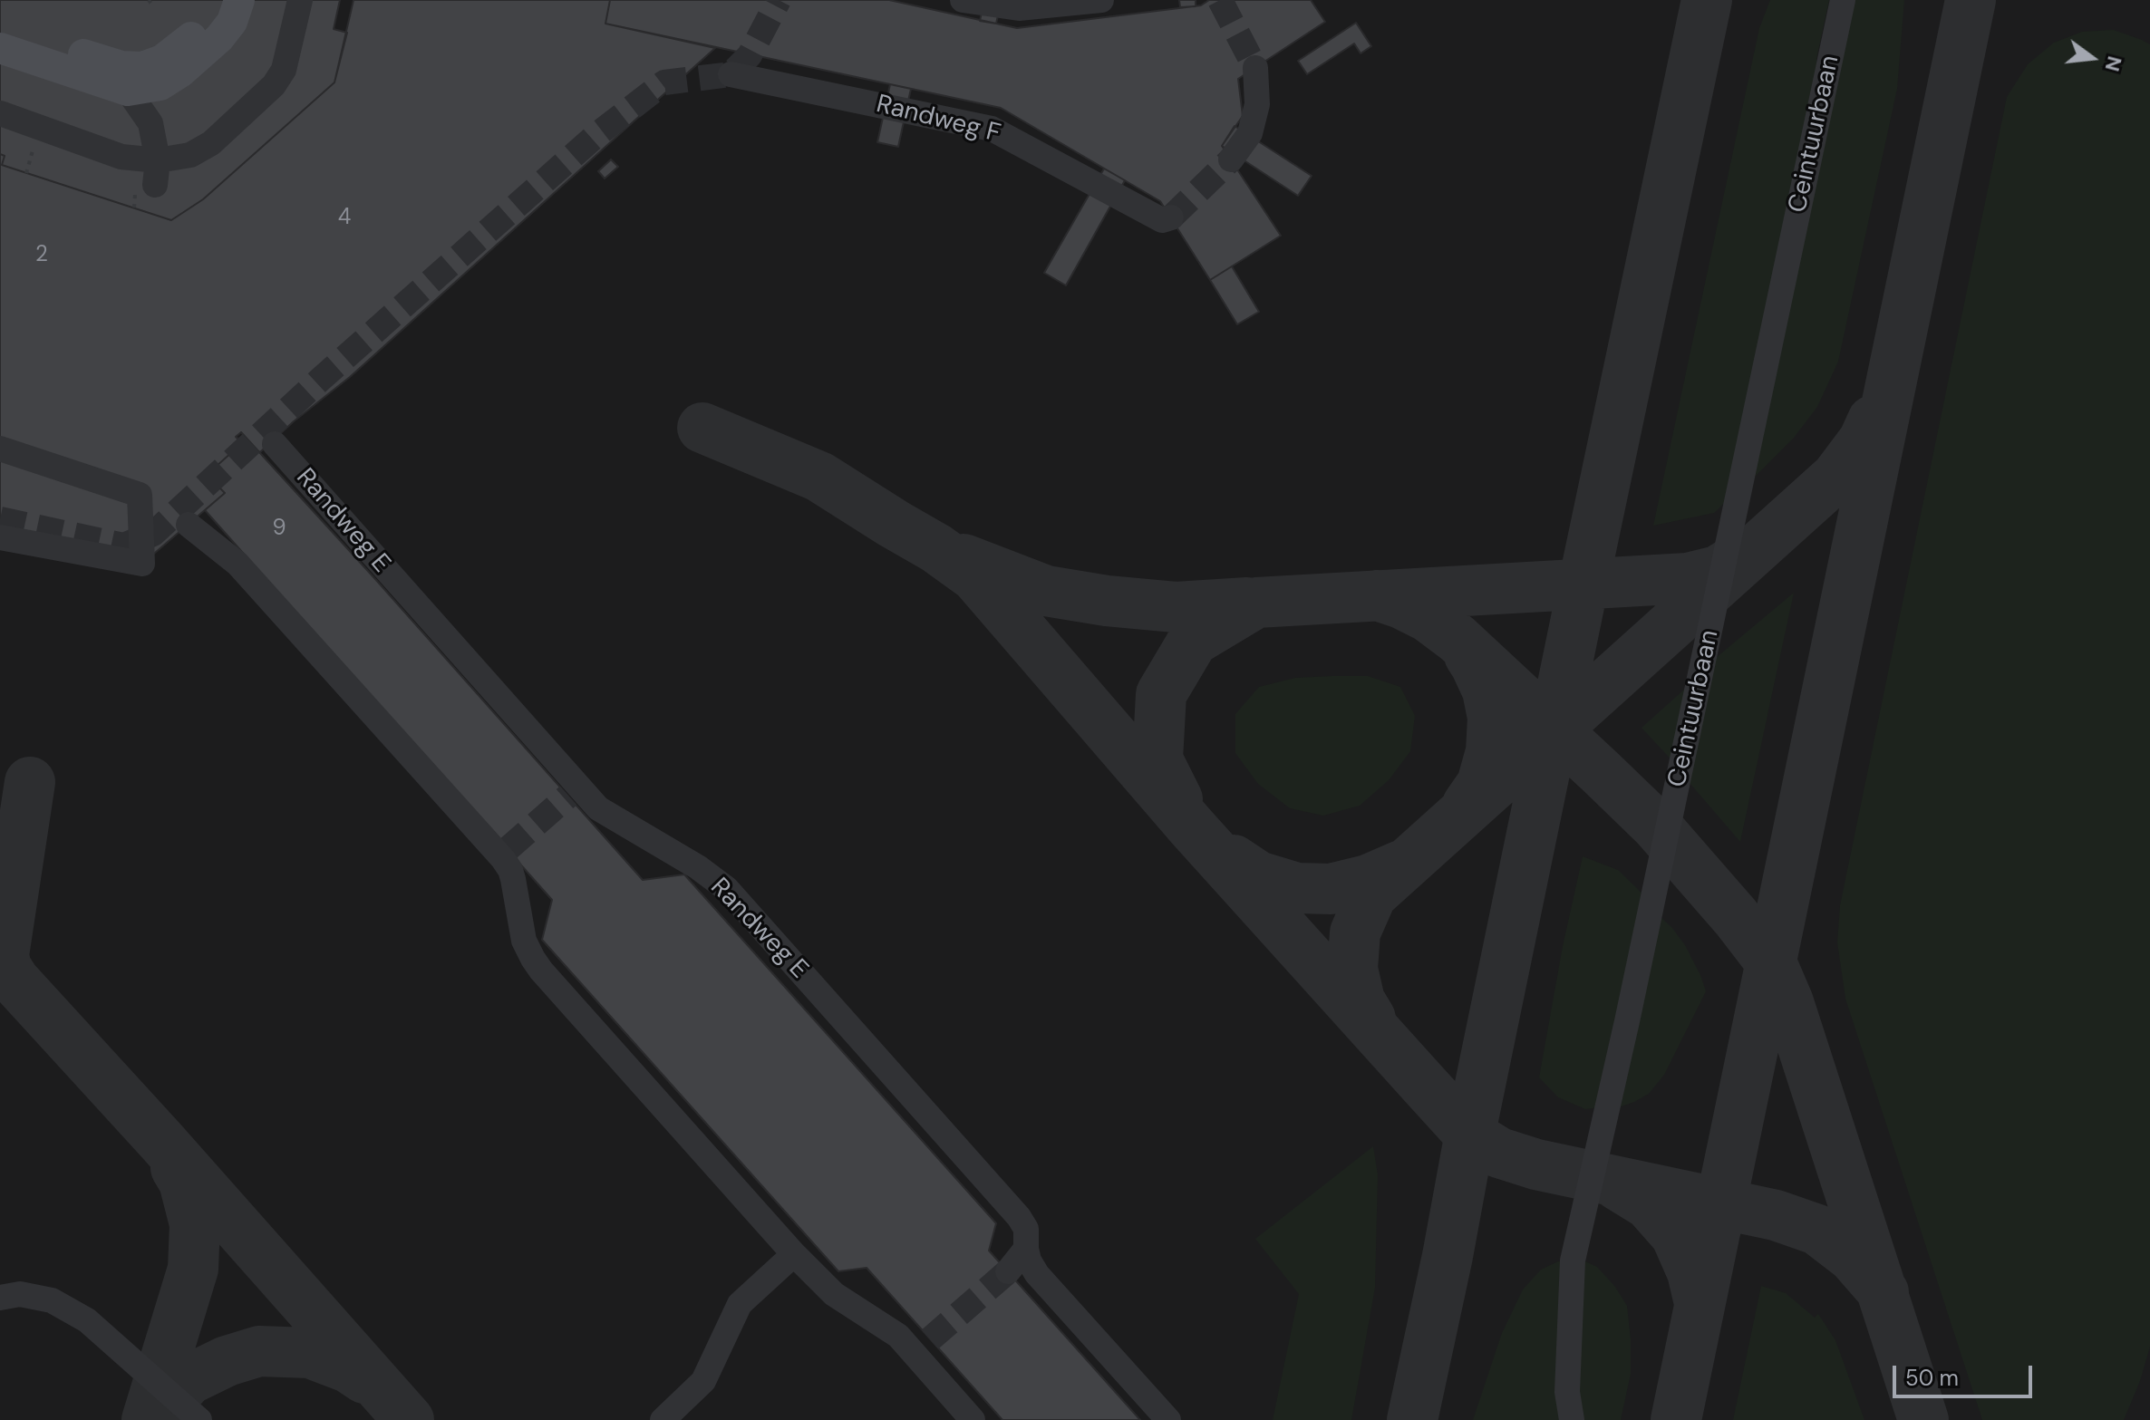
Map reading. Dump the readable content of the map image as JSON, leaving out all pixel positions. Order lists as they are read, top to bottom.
{
  "streets": {
    "street": ["Randweg F", "Ceintuurbaan", "Randweg E"]
  },
  "house_numbers": ["4", "2", "9"],
  "scale_bar": "50 m",
  "north": "right"
}
